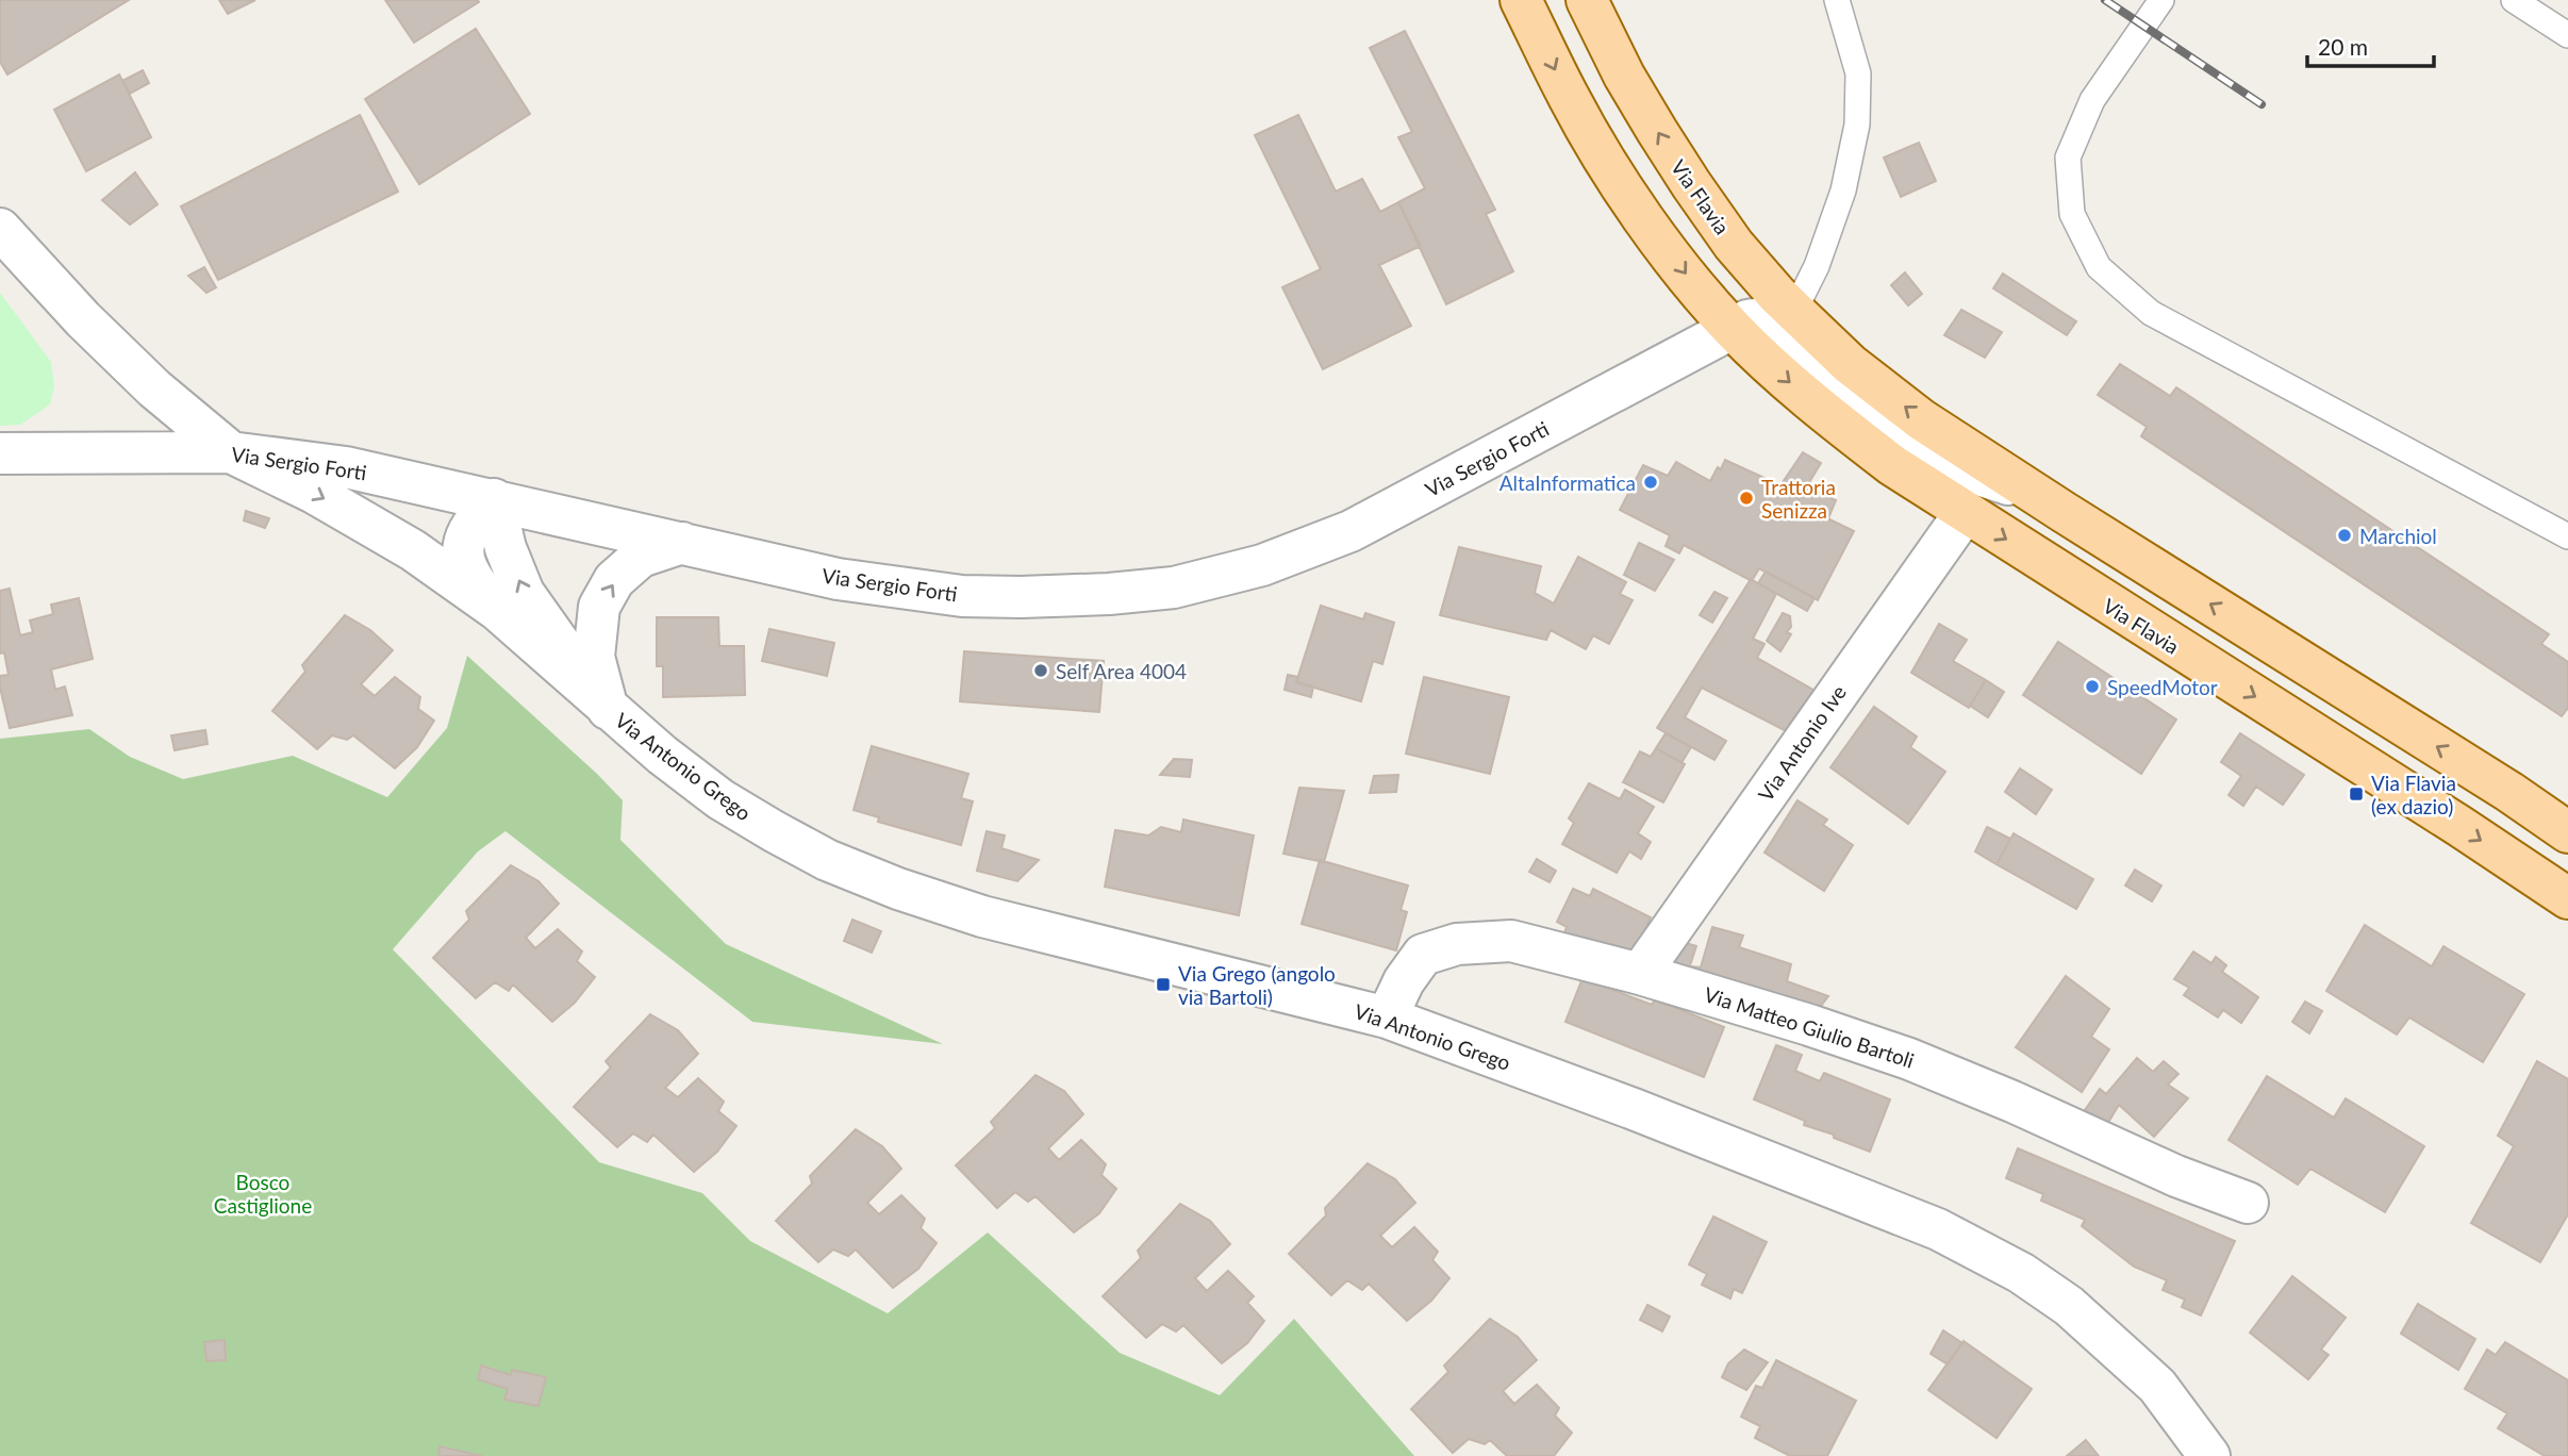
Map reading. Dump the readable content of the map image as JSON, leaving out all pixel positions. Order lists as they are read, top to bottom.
{
  "streets": {
    "main road": ["Via Flavia"],
    "street": [
      "Via Sergio Forti",
      "Via Antonio Ive",
      "Via Antonio Grego",
      "Via Matteo Giulio Bartoli"
    ]
  },
  "crossings": [
    ["Via Flavia", "Via Sergio Forti"],
    ["Via Flavia", "Via Antonio Ive"],
    ["Via Sergio Forti", "Via Antonio Grego"],
    ["Via Antonio Ive", "Via Matteo Giulio Bartoli"],
    ["Via Antonio Grego", "Via Matteo Giulio Bartoli"]
  ],
  "parks": ["Bosco Castiglione"],
  "places": {
    "other": [
      "AltaInformatica",
      "Trattoria Senizza",
      "Marchiol",
      "Self Area 4004",
      "SpeedMotor"
    ],
    "transit": ["Via Flavia (ex dazio)", "Via Grego (angolo via Bartoli)"]
  },
  "scale_bar": "20 m"
}
